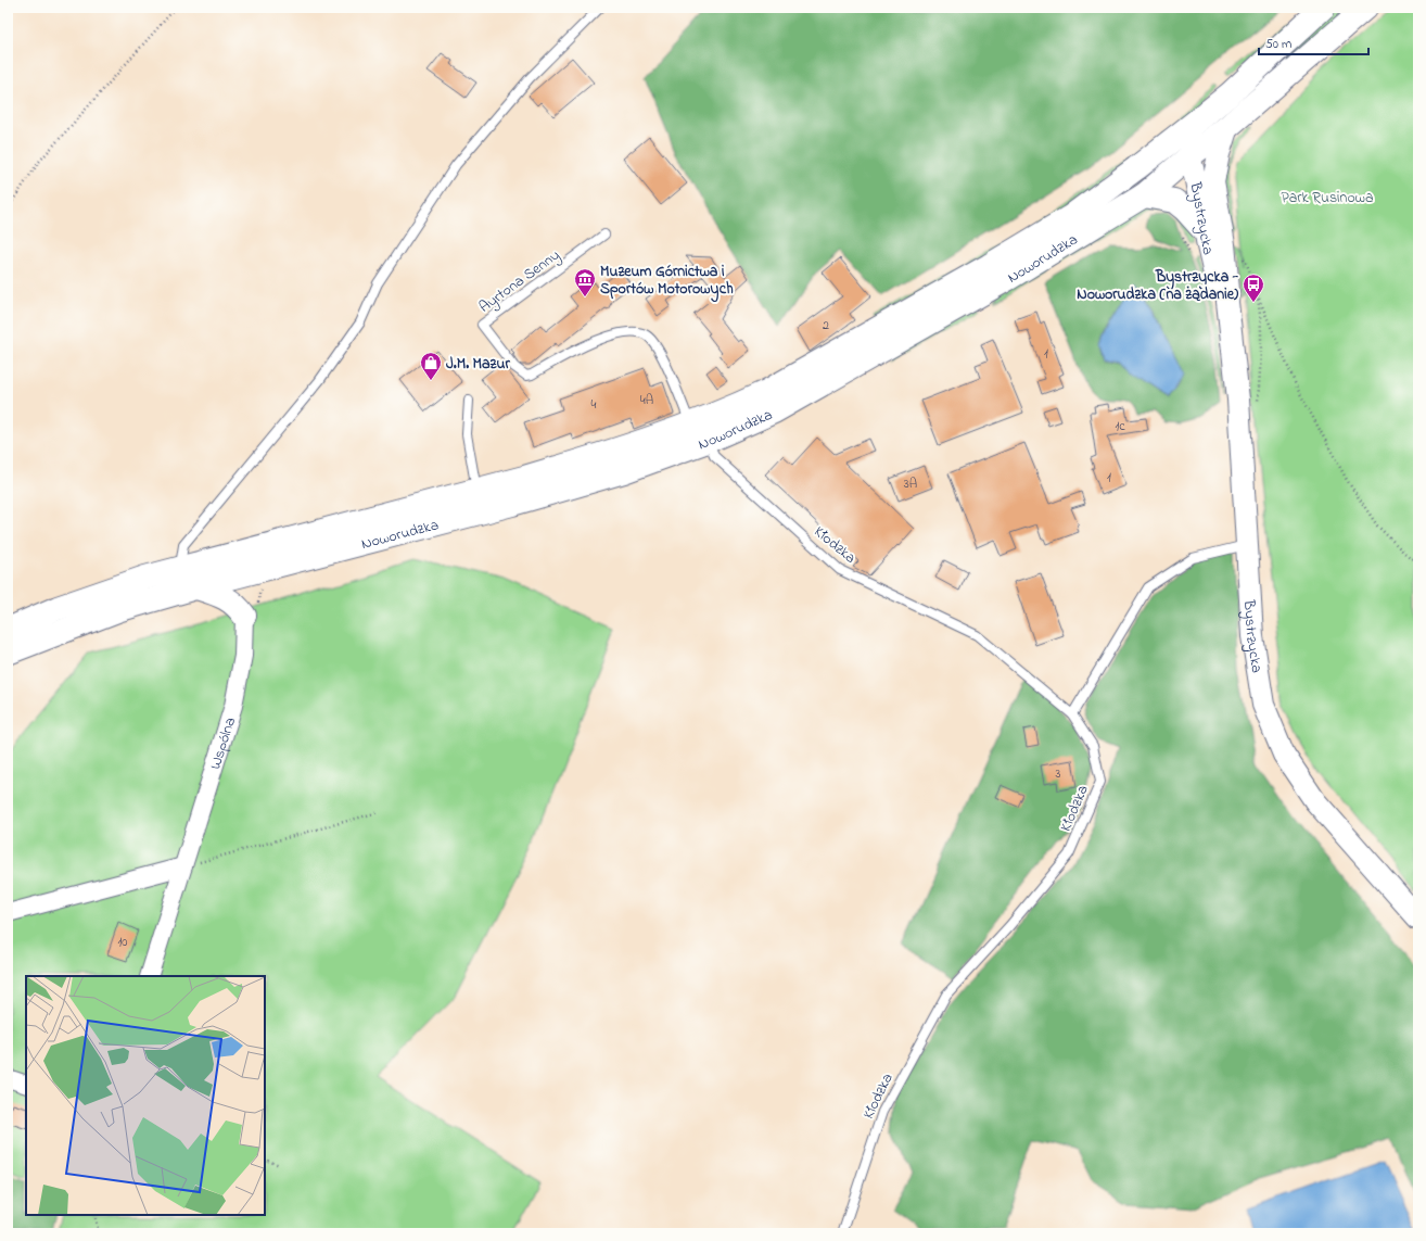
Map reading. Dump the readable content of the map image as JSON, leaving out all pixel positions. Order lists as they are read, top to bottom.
{
  "streets": {
    "main road": ["Noworudzka"],
    "street": ["Bystrzycka", "Wspólna"],
    "lane": ["Ayrtona Senny", "Kłodzka"]
  },
  "crossings": [
    ["Bystrzycka", "Noworudzka"],
    ["Noworudzka", "Ayrtona Senny"],
    ["Noworudzka", "Kłodzka"]
  ],
  "parks": ["Park Rusinowa"],
  "places": {
    "museum": ["Muzeum Górnictwa i Sportów Motorowych"],
    "bus stop": ["Bystrzycka - Noworudzka (na żądanie)"],
    "shop": ["J.M. Mazur"]
  },
  "house_numbers": [
    "2",
    "1",
    "4A",
    "4",
    "1c",
    "1",
    "3A",
    "3",
    "10"
  ],
  "scale_bar": "50 m"
}
